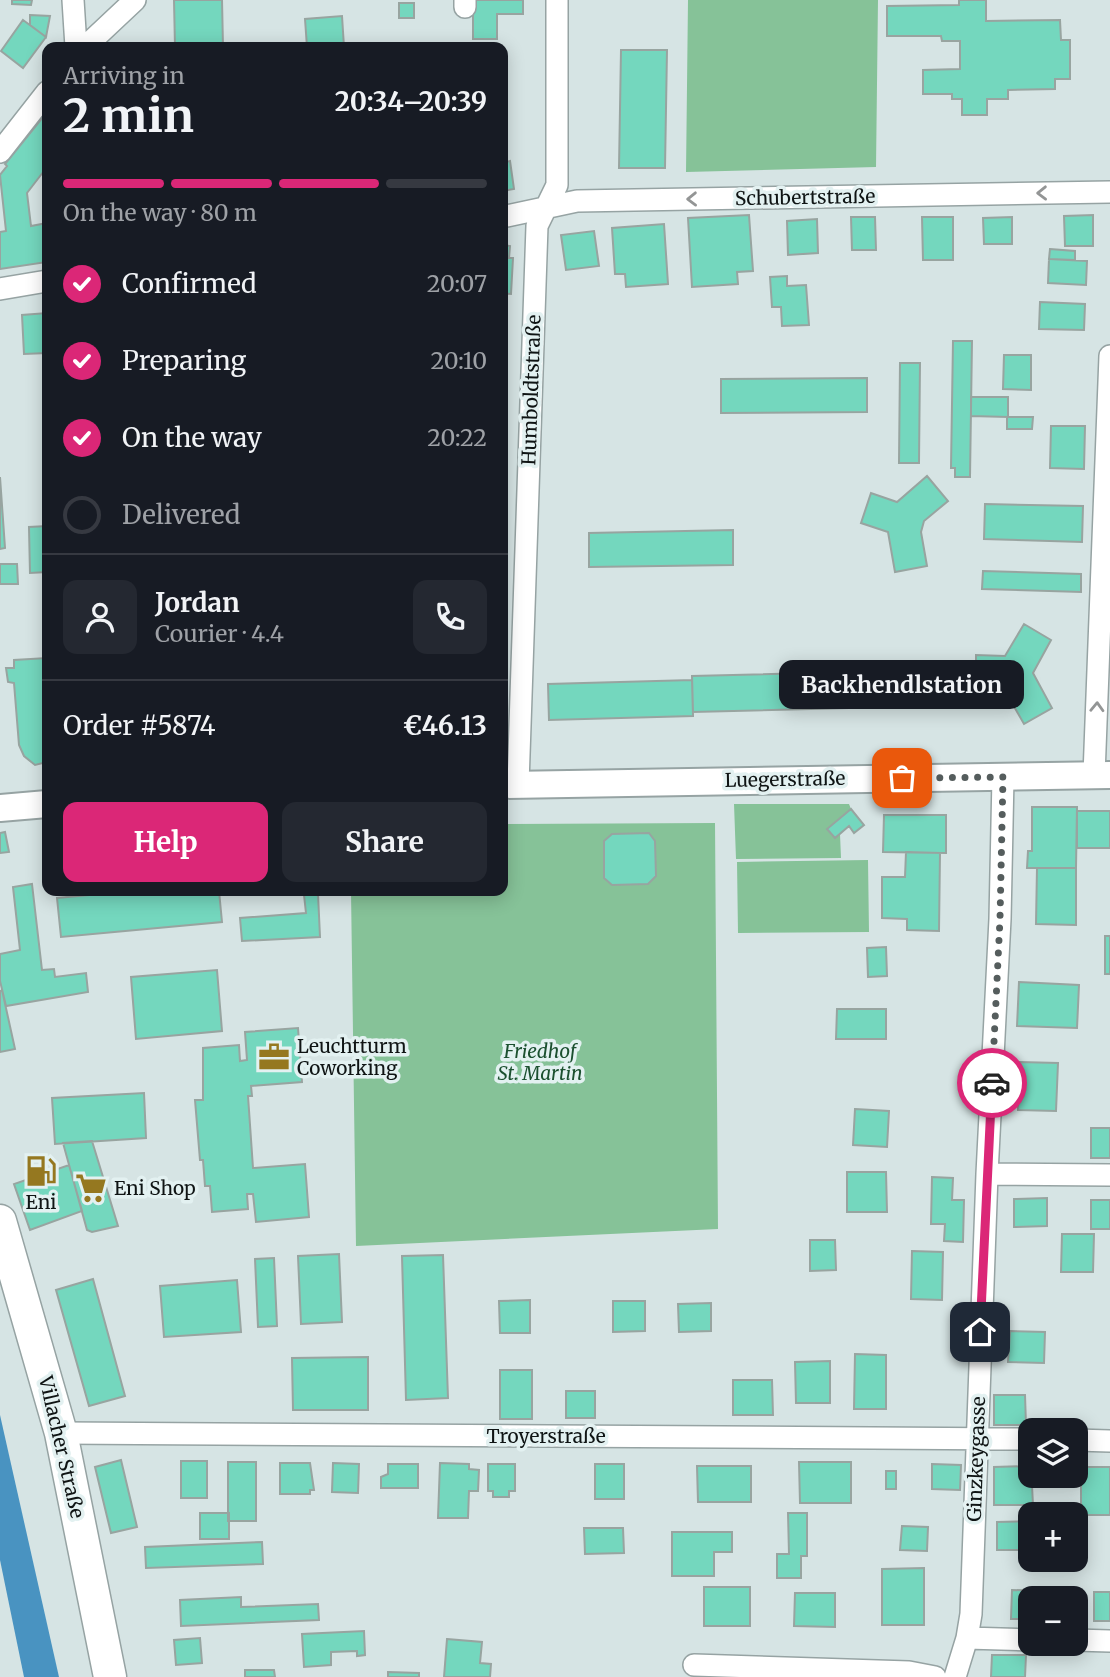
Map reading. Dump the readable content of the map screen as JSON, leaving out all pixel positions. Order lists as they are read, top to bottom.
{
  "streets": {
    "main road": ["Villacher Straße"],
    "street": [
      "Schubertstraße",
      "Humboldtstraße",
      "Luegerstraße",
      "Troyerstraße",
      "Ginzkeygasse"
    ]
  },
  "crossings": [
    ["Schubertstraße", "Humboldtstraße"],
    ["Humboldtstraße", "Luegerstraße"],
    ["Luegerstraße", "Ginzkeygasse"],
    ["Troyerstraße", "Villacher Straße"],
    ["Troyerstraße", "Ginzkeygasse"]
  ],
  "one_way": ["Schubertstraße"],
  "parks": ["Friedhof St. Martin"],
  "places": {
    "other": ["Backhendlstation"],
    "office": ["Leuchtturm Coworking"],
    "fuel station": ["Eni"],
    "supermarket": ["Eni Shop"]
  },
  "page": {
    "heading": ["2 min", "Arriving in", "20:34–20:39"],
    "panel": [
      "Jordan",
      "Courier · 4.4",
      "Order #5874",
      "€46.13"
    ],
    "bar": "On the way · 80 m",
    "list": [
      ["Confirmed", "20:07"],
      ["Preparing", "20:10"],
      ["On the way", "20:22"],
      "Delivered"
    ],
    "bubble": "Backhendlstation",
    "buttons": ["Help", "Share"],
    "map_buttons": ["+", "−"]
  }
}
